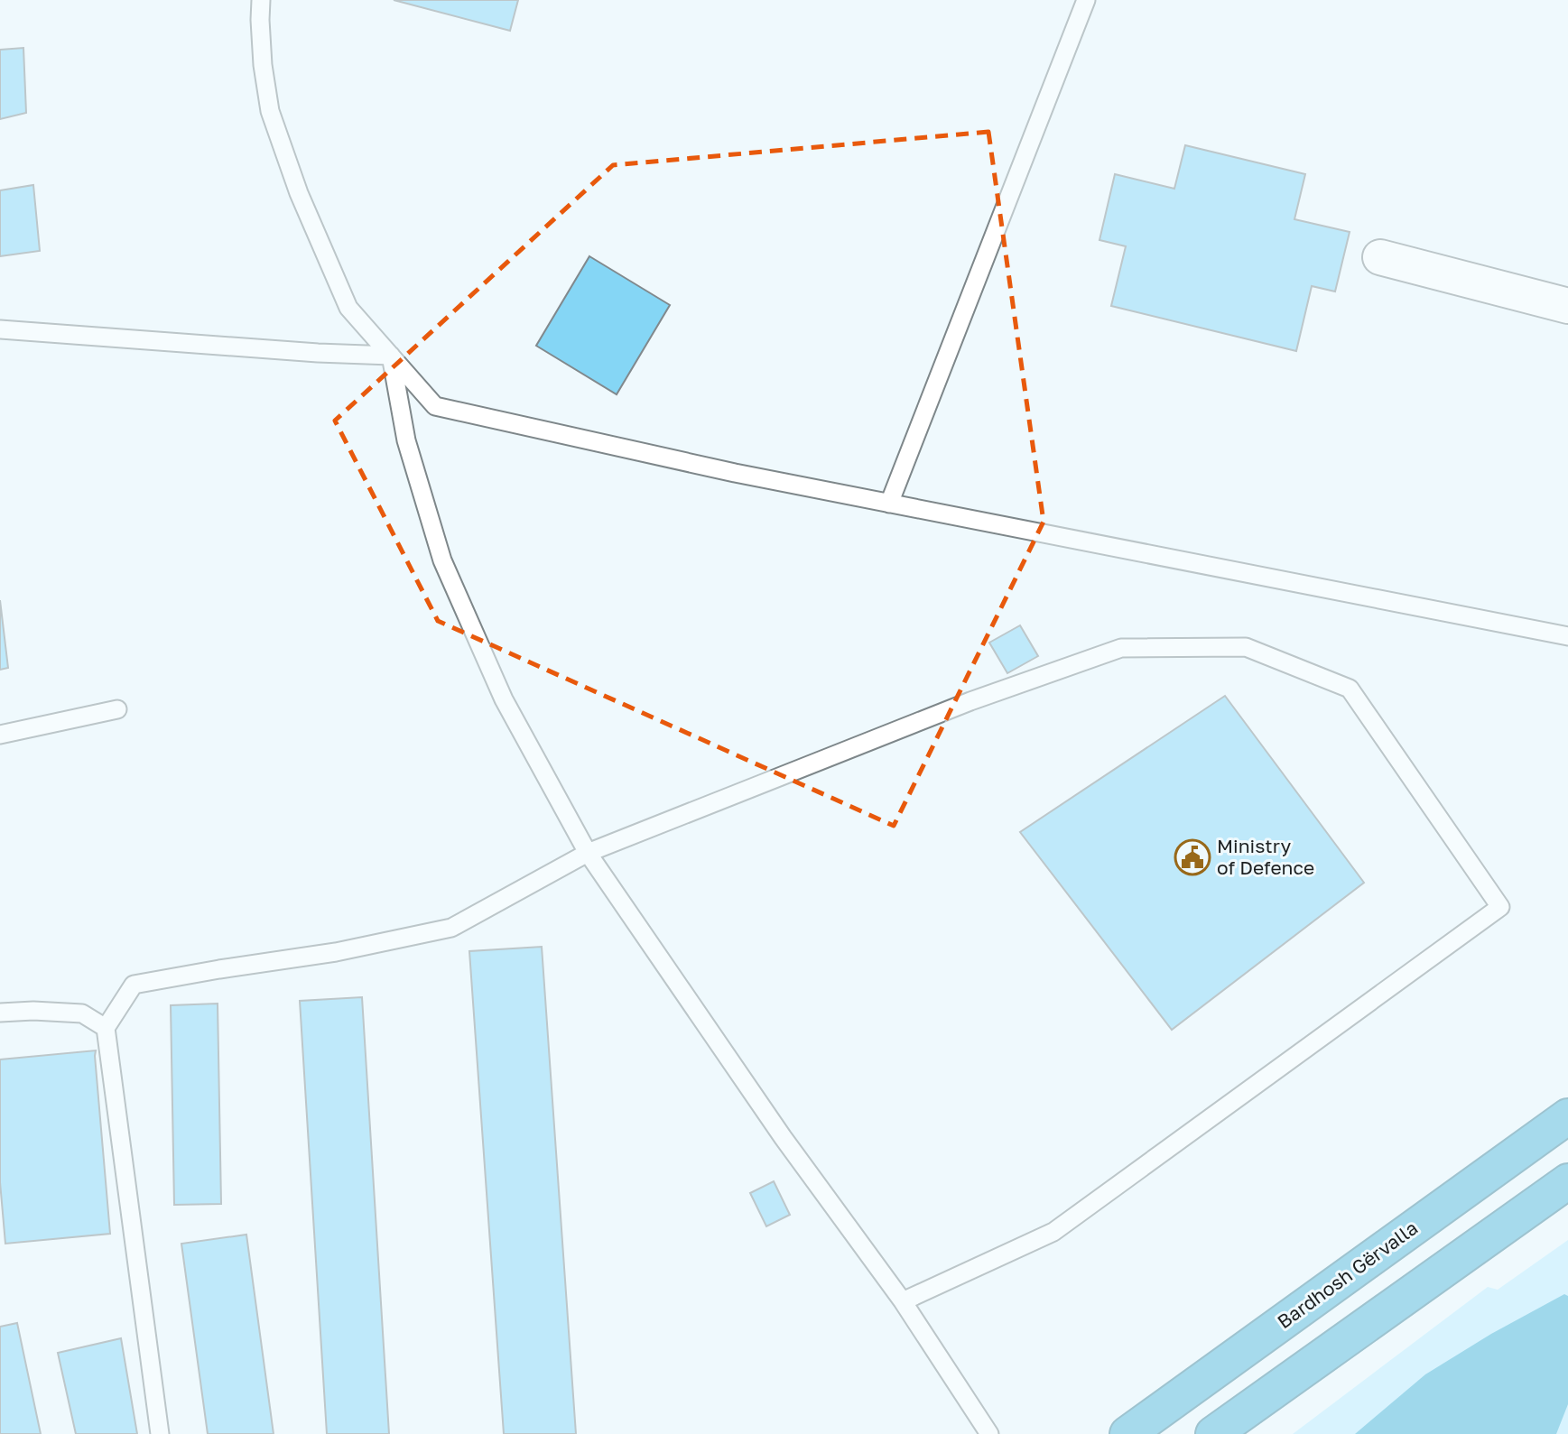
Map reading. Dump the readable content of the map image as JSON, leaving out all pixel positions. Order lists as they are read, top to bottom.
{
  "streets": {
    "highway": ["Bardhosh Gërvalla"]
  },
  "places": {
    "public building": ["Ministry of Defence"]
  }
}
